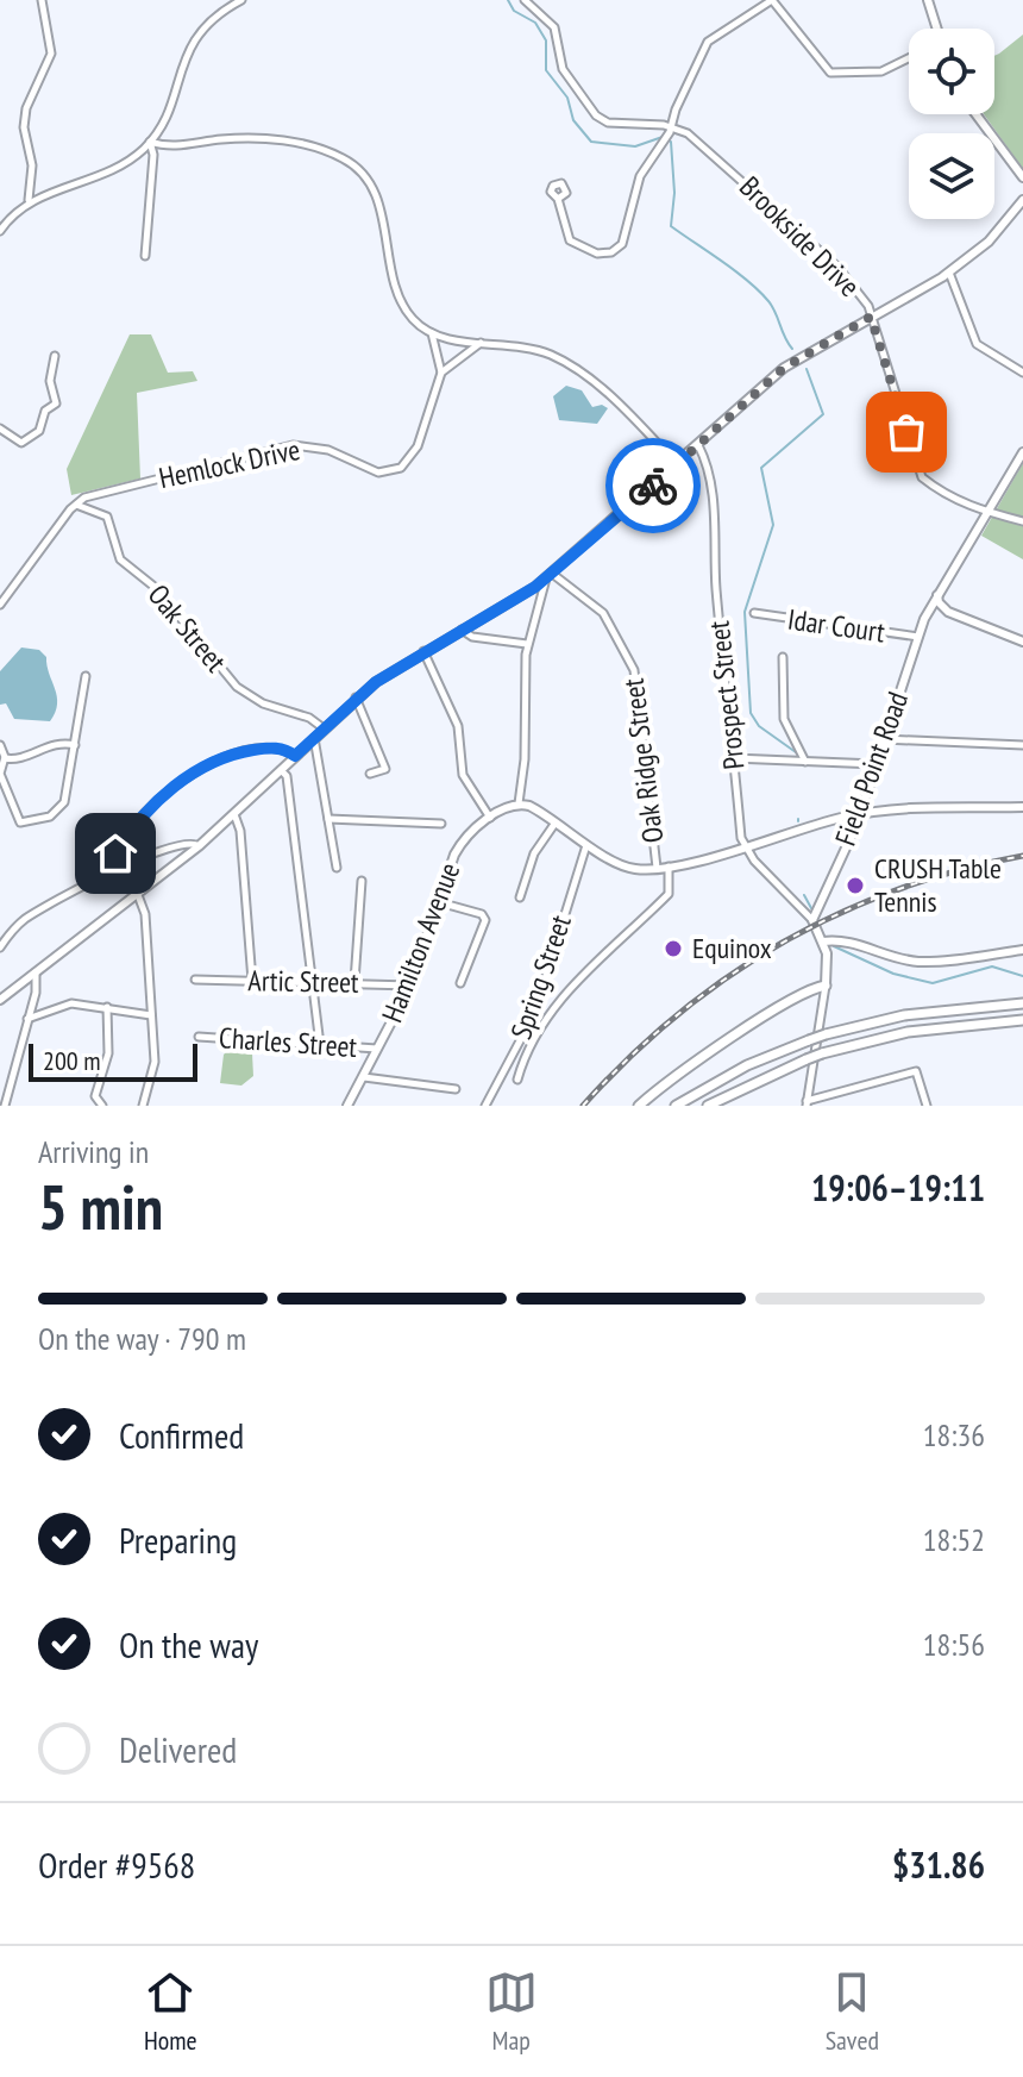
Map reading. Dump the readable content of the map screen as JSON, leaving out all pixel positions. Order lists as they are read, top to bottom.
{
  "streets": {
    "main road": ["Field Point Road", "Hamilton Avenue"],
    "street": [
      "Brookside Drive",
      "Hemlock Drive",
      "Idar Court",
      "Oak Street",
      "Prospect Street",
      "Oak Ridge Street",
      "Spring Street",
      "Artic Street",
      "Charles Street"
    ]
  },
  "crossings": [
    ["Brookside Drive", "Field Point Road"],
    ["Hemlock Drive", "Oak Street"],
    ["Idar Court", "Field Point Road"],
    ["Prospect Street", "Field Point Road"],
    ["Hamilton Avenue", "Artic Street"],
    ["Hamilton Avenue", "Charles Street"]
  ],
  "places": ["CRUSH Table Tennis", "Equinox"],
  "scale_bar": "200 m",
  "page": {
    "scale": "200 m",
    "heading": ["5 min", "Arriving in", "19:06–19:11"],
    "panel": ["Order #9568", "$31.86"],
    "bar": "On the way · 790 m",
    "list": [
      ["Confirmed", "18:36"],
      ["Preparing", "18:52"],
      ["On the way", "18:56"],
      "Delivered"
    ],
    "tabs": ["Home", "Map", "Saved"]
  }
}
